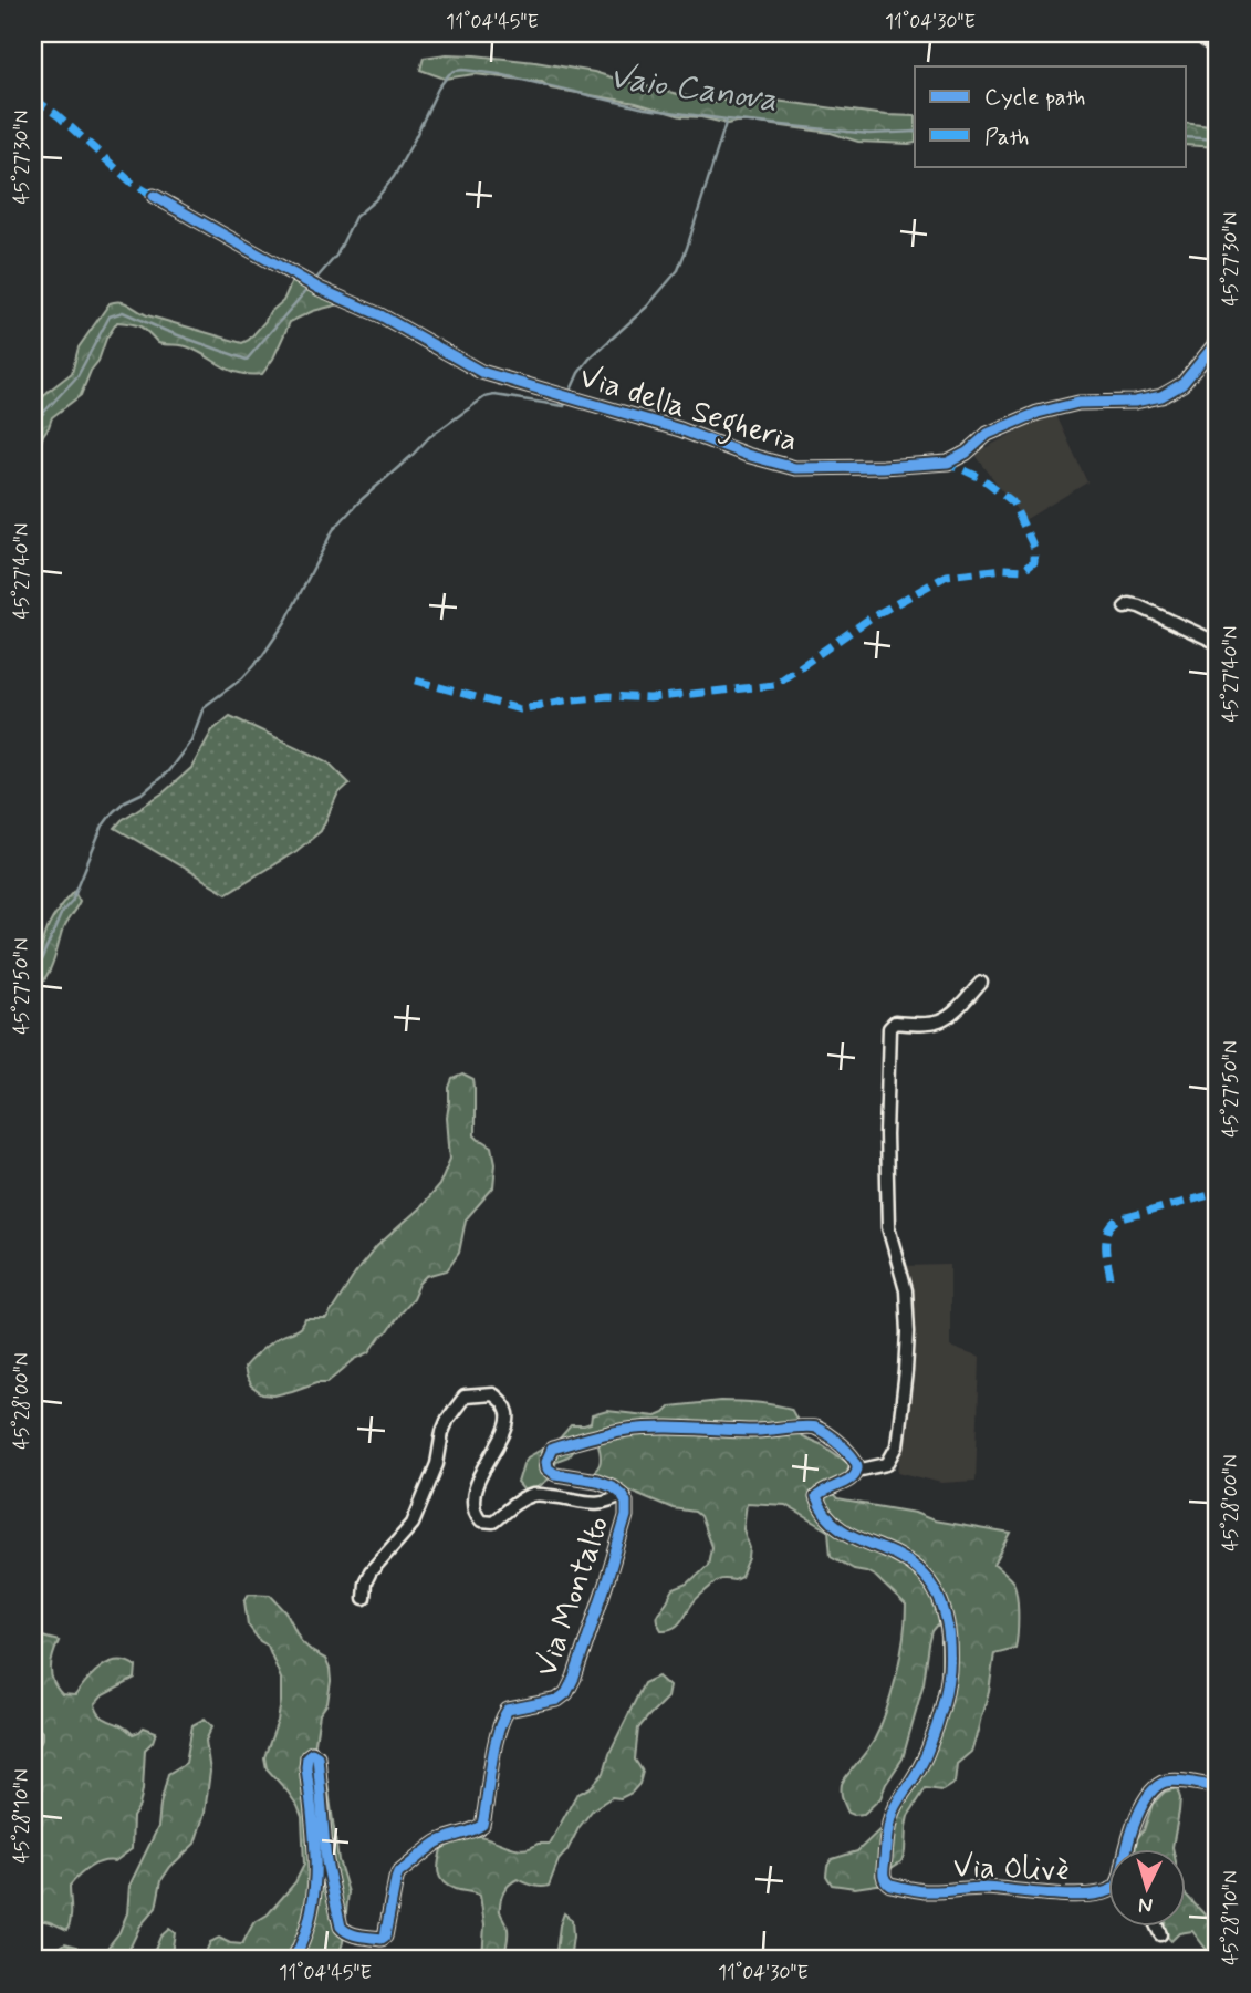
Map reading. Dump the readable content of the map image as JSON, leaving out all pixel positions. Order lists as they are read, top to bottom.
{
  "streets": {
    "street": ["Via della Segheria", "Via Montalto", "Via Olivè"]
  },
  "crossings": [
    ["Via Montalto", "Via Olivè"]
  ],
  "water": ["Vaio Canova"],
  "legend": ["Cycle path", "Path"],
  "north": "bottom",
  "coordinates": [
    "11°04'45\"E",
    "11°04'30\"E",
    "45°27'30\"N",
    "45°27'40\"N",
    "45°27'50\"N",
    "45°28'00\"N",
    "45°28'10\"N"
  ]
}
